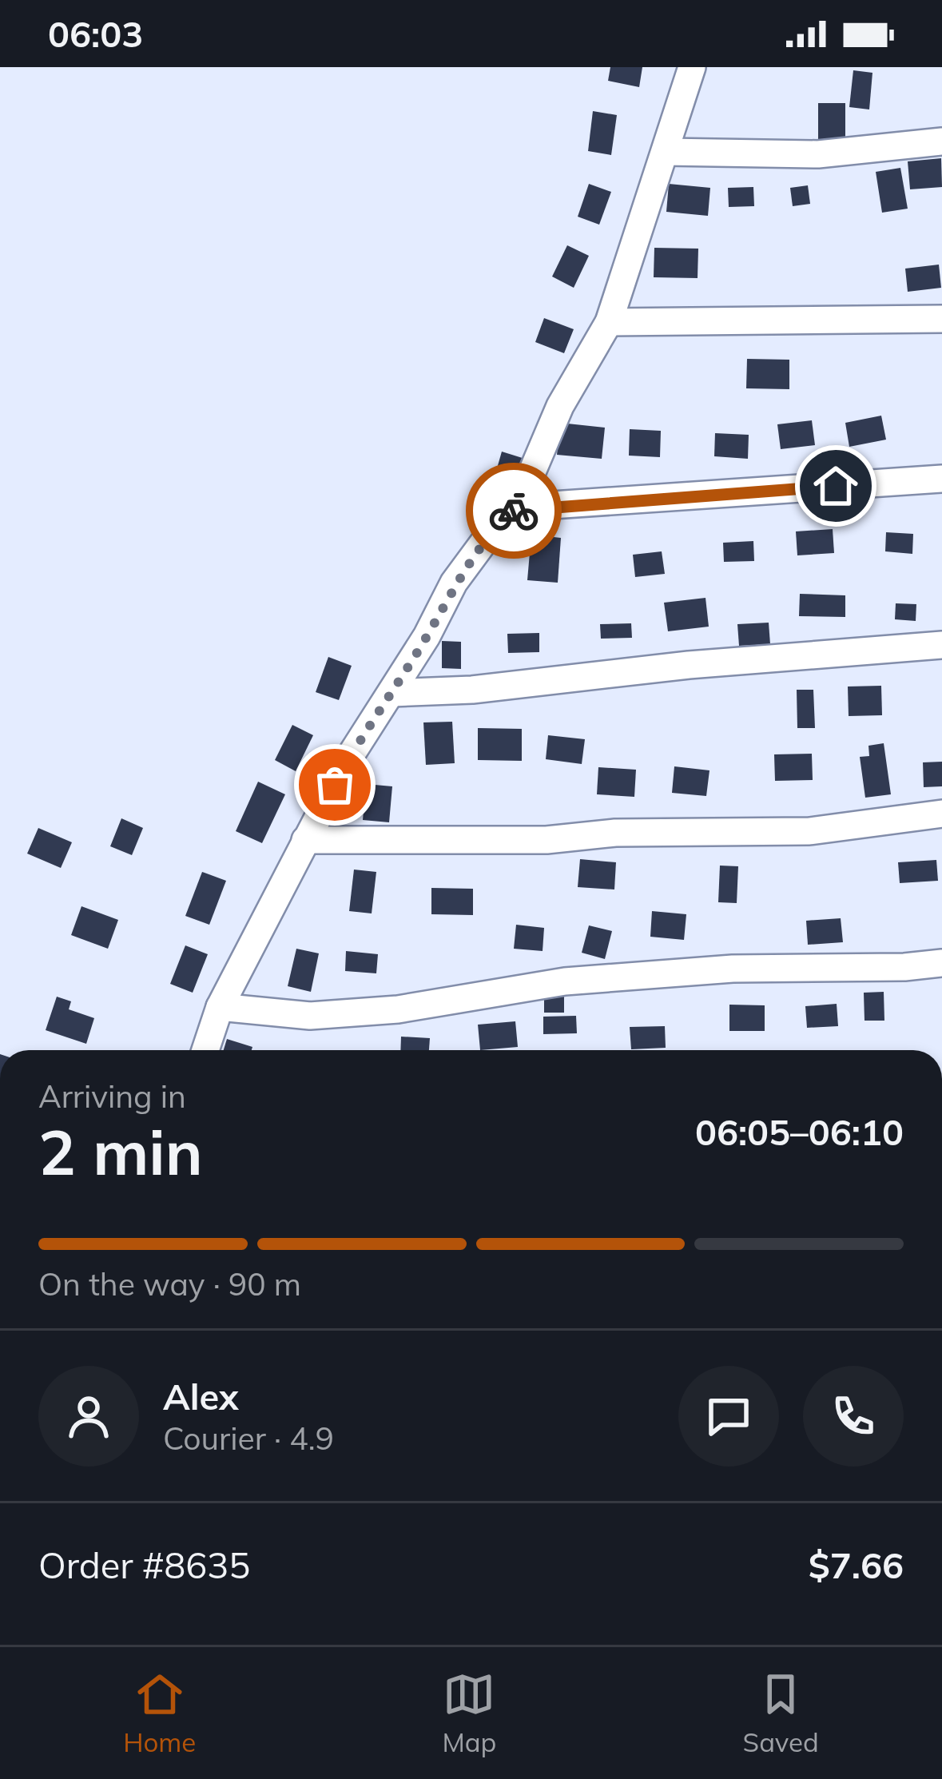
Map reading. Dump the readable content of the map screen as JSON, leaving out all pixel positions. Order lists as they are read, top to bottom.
{
  "page": {
    "status": "06:03",
    "heading": ["2 min", "Arriving in", "06:05–06:10"],
    "panel": [
      "Alex",
      "Courier · 4.9",
      "Order #8635",
      "$7.66"
    ],
    "bar": "On the way · 90 m",
    "tabs": ["Home", "Map", "Saved"]
  }
}
